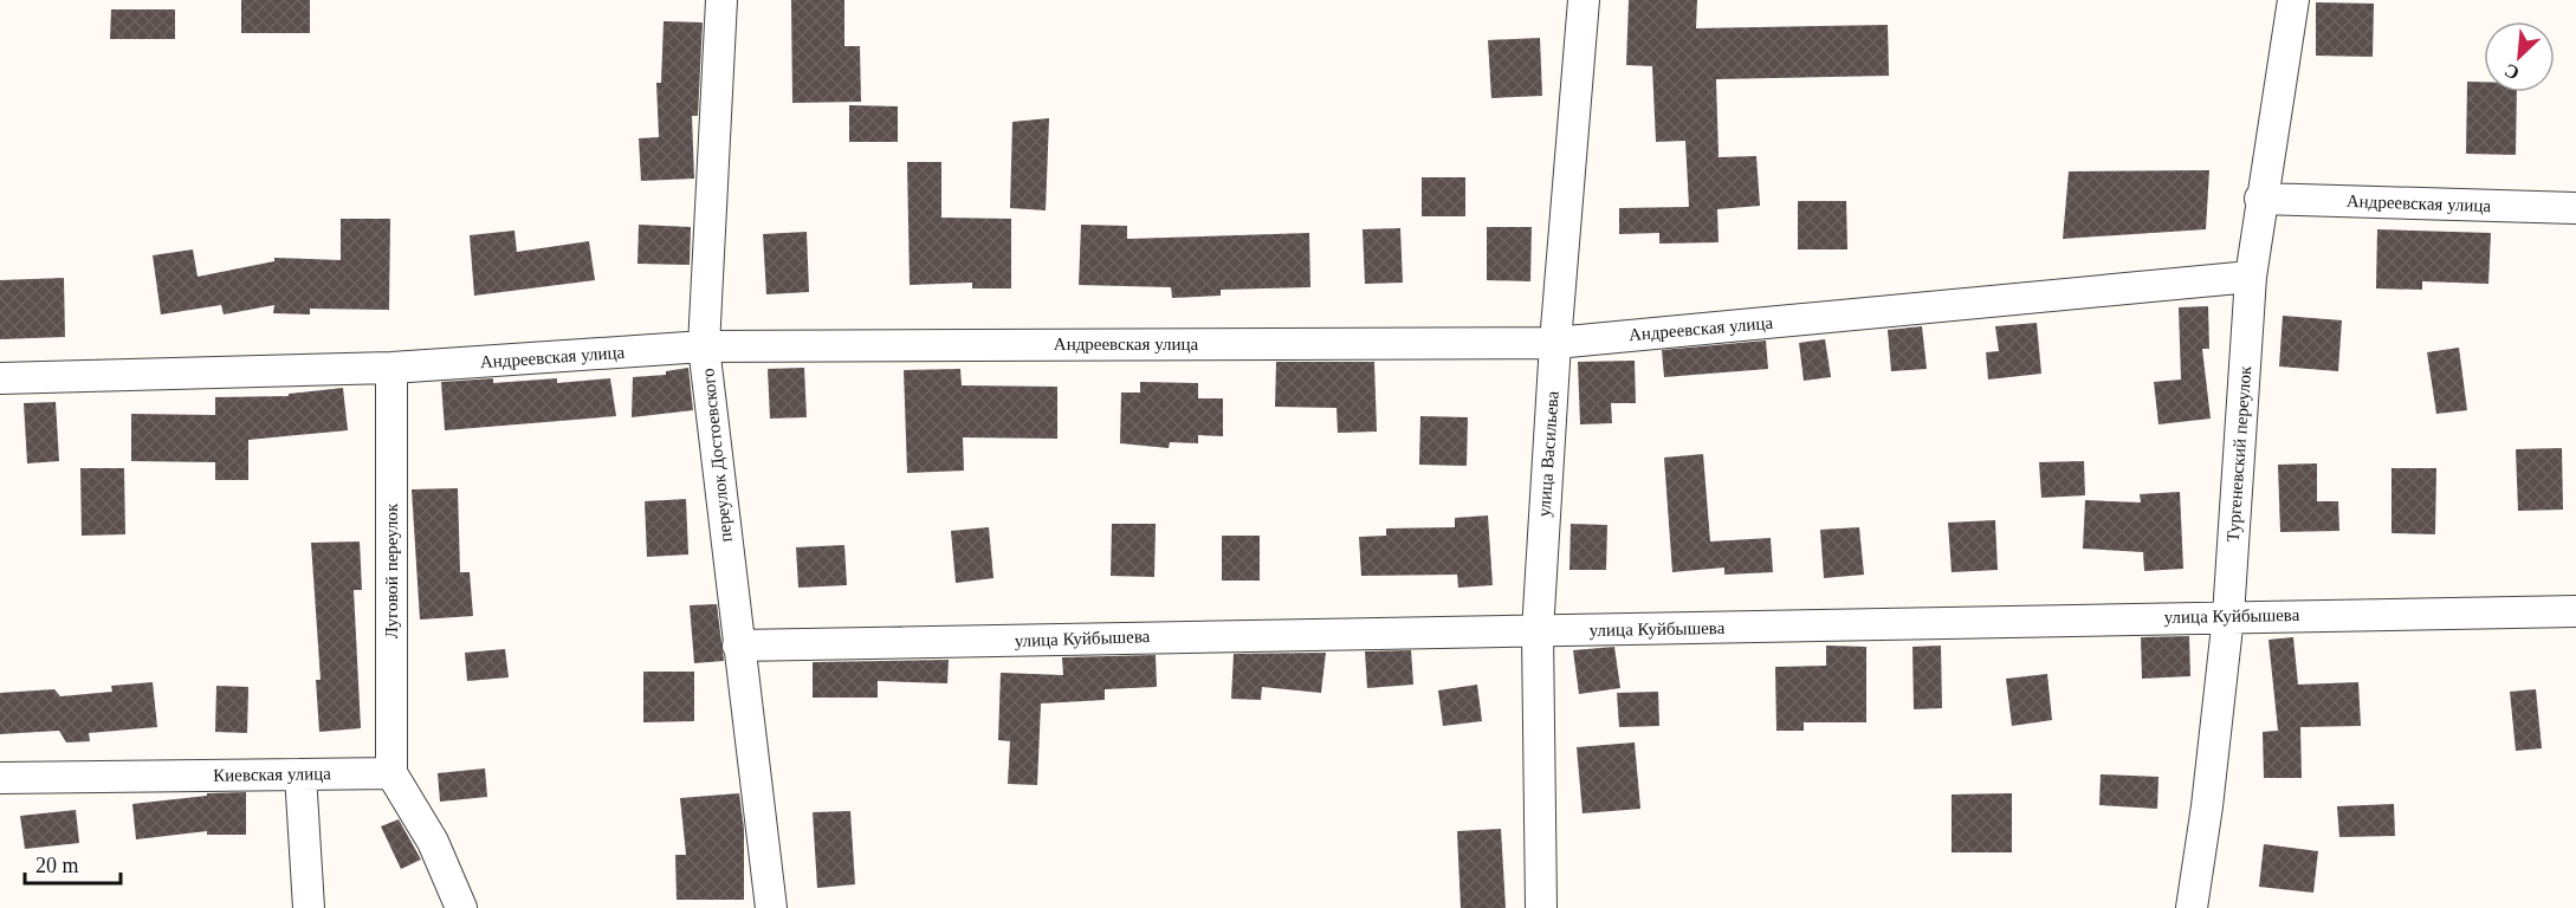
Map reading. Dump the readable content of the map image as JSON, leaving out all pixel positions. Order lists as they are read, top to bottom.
{
  "streets": {
    "street": [
      "Андреевская улица",
      "улица Васильева",
      "Тургеневский переулок",
      "переулок Достоевского",
      "Луговой переулок",
      "улица Куйбышева",
      "Киевская улица"
    ]
  },
  "crossings": [
    ["Андреевская улица", "улица Васильева"],
    ["Андреевская улица", "Тургеневский переулок"],
    ["Андреевская улица", "переулок Достоевского"],
    ["Андреевская улица", "Луговой переулок"],
    ["улица Васильева", "улица Куйбышева"],
    ["Тургеневский переулок", "улица Куйбышева"],
    ["переулок Достоевского", "улица Куйбышева"],
    ["Луговой переулок", "Киевская улица"]
  ],
  "scale_bar": "20 m",
  "north": "bottom left"
}
